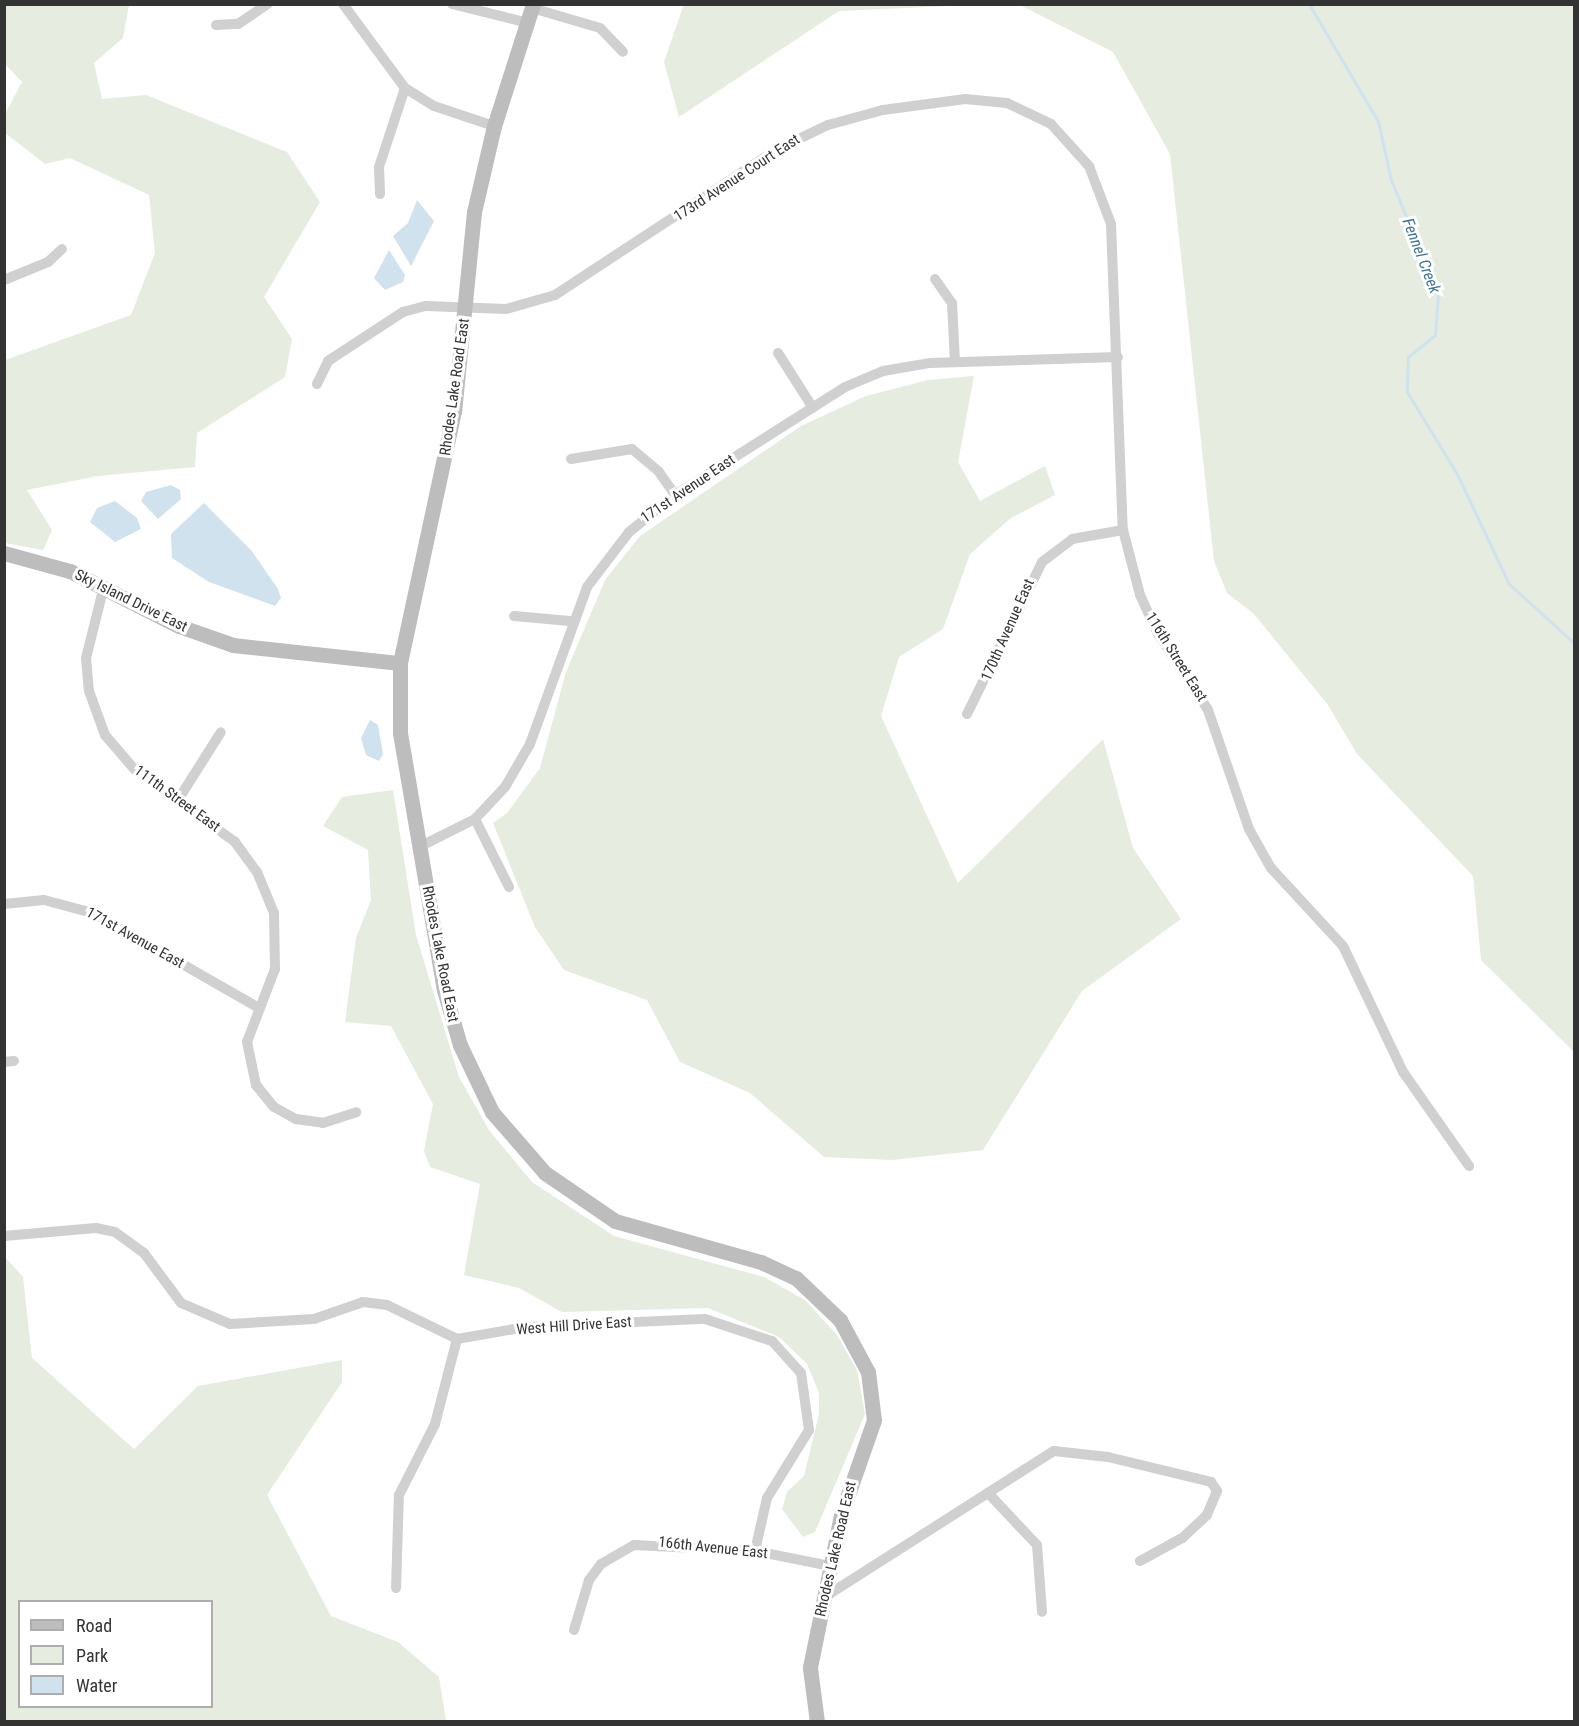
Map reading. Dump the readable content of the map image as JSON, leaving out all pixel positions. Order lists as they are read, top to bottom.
{
  "streets": {
    "street": [
      "173rd Avenue Court East",
      "Rhodes Lake Road East",
      "171st Avenue East",
      "Sky Island Drive East",
      "170th Avenue East",
      "116th Street East",
      "111th Street East",
      "West Hill Drive East",
      "166th Avenue East"
    ]
  },
  "crossings": [
    ["173rd Avenue Court East", "Rhodes Lake Road East"],
    ["173rd Avenue Court East", "116th Street East"],
    ["Rhodes Lake Road East", "171st Avenue East"],
    ["Rhodes Lake Road East", "Sky Island Drive East"],
    ["Rhodes Lake Road East", "166th Avenue East"],
    ["171st Avenue East", "116th Street East"],
    ["171st Avenue East", "111th Street East"],
    ["Sky Island Drive East", "111th Street East"],
    ["170th Avenue East", "116th Street East"],
    ["West Hill Drive East", "166th Avenue East"]
  ],
  "water": ["Fennel Creek"],
  "legend": ["Road", "Park", "Water"]
}
